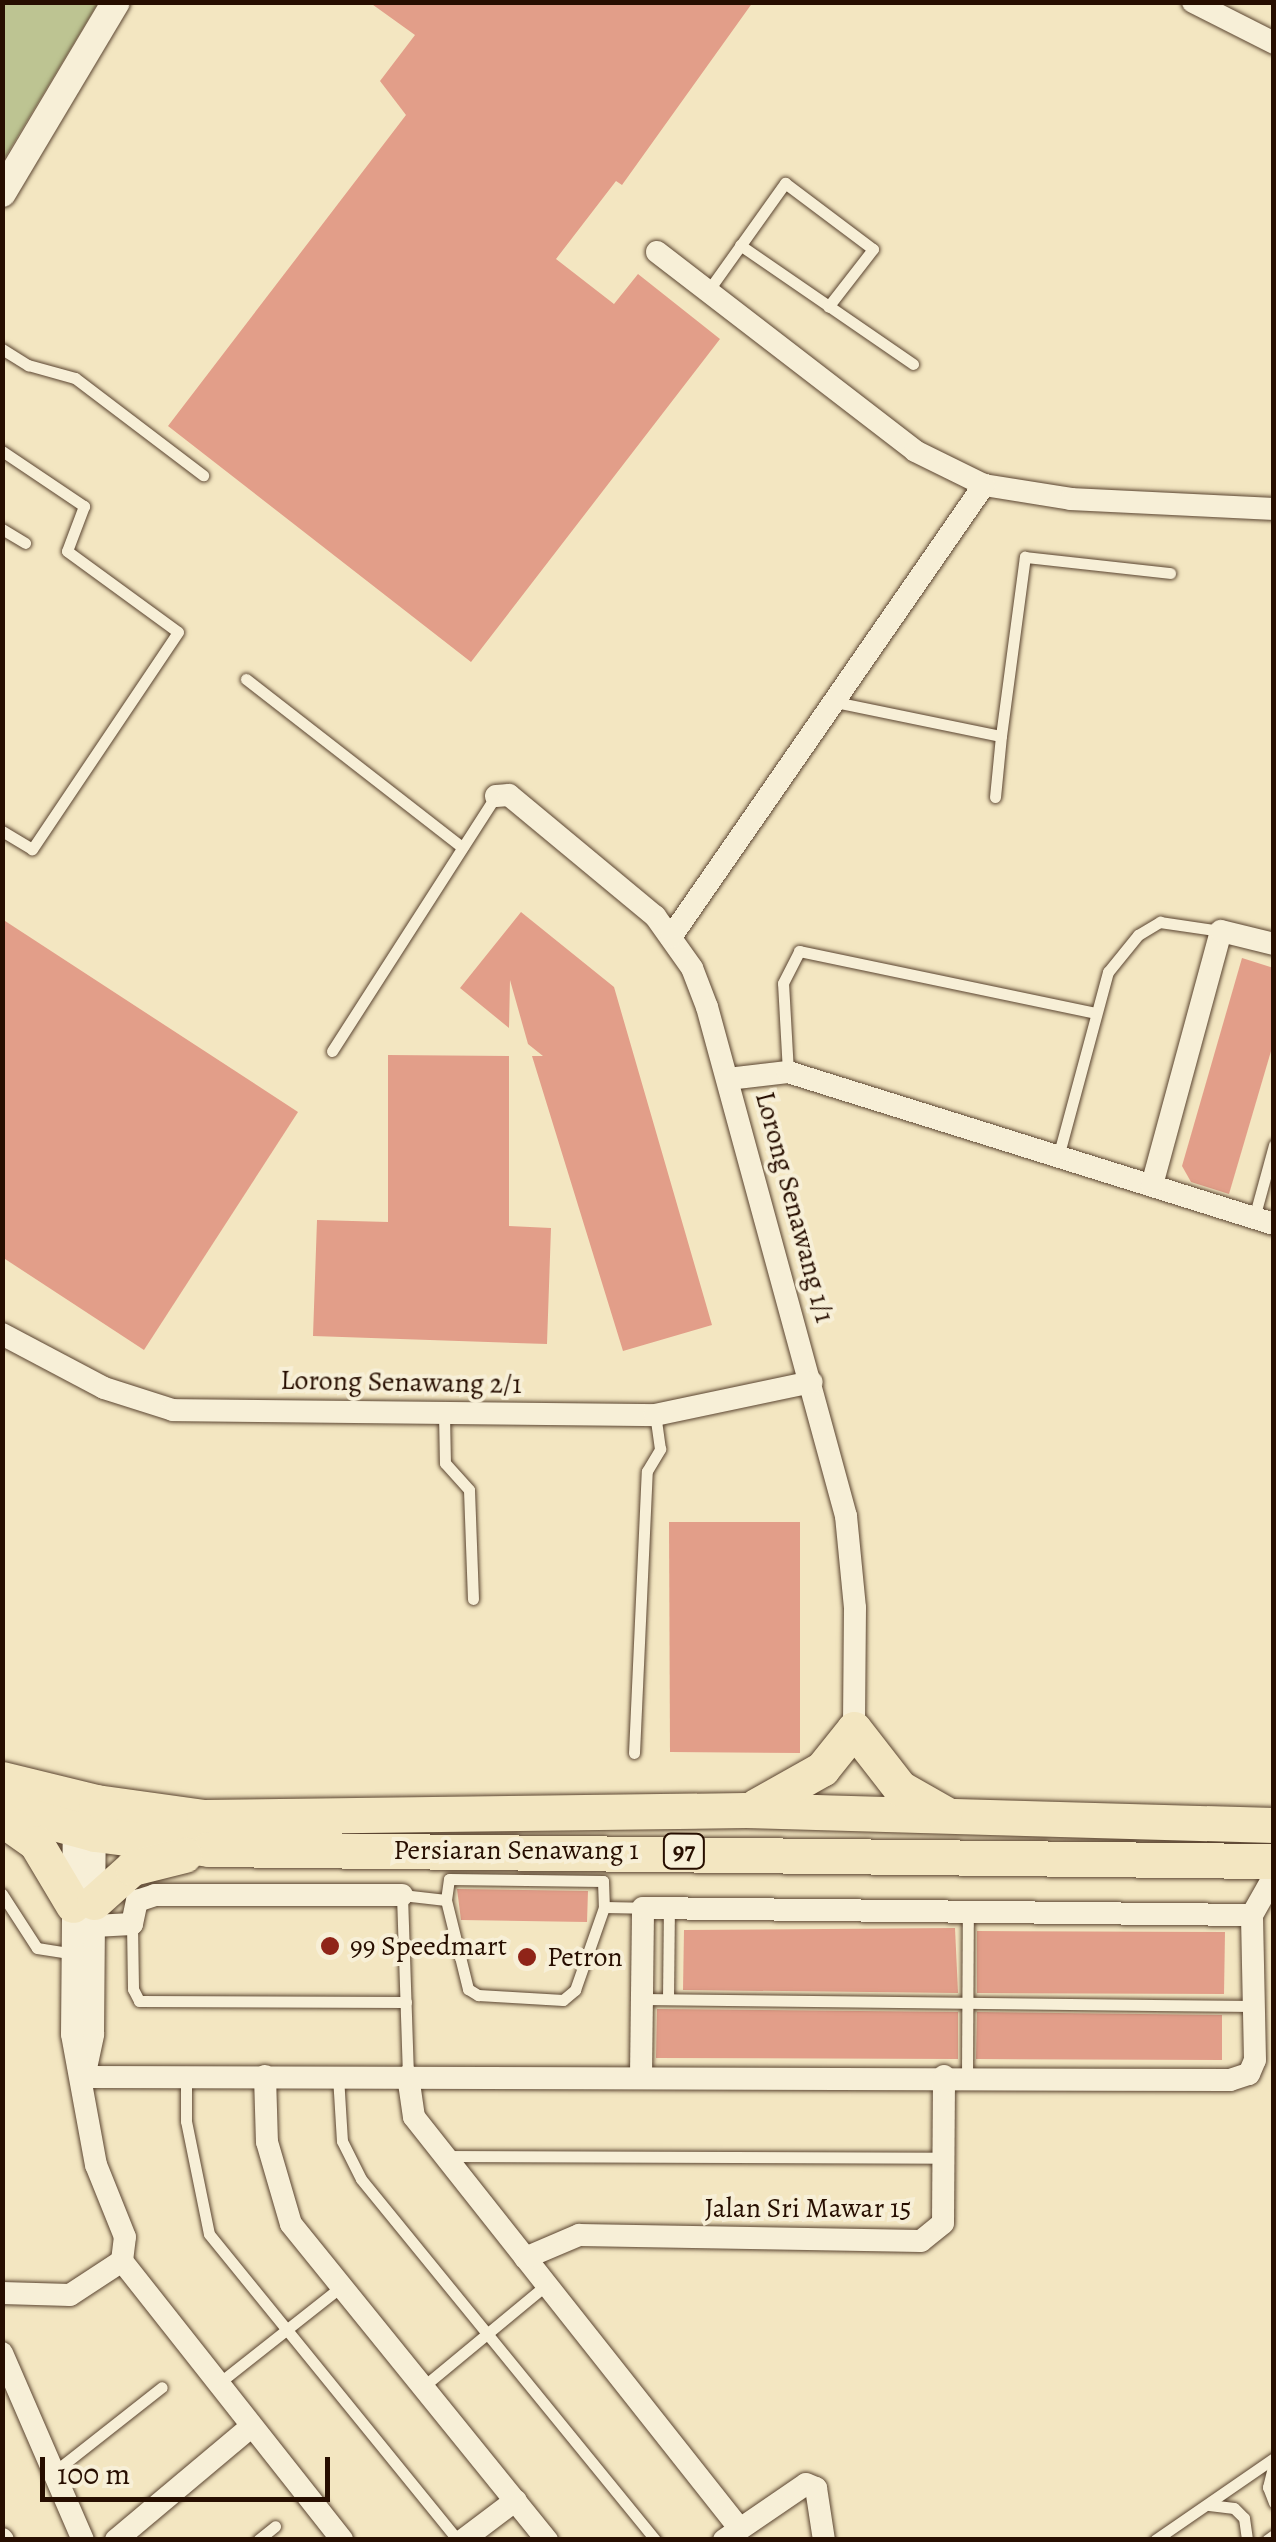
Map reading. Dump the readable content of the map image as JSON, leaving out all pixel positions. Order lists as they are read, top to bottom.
{
  "streets": {
    "main road": ["Persiaran Senawang 1", "97"],
    "street": ["Lorong Senawang 1/1", "Lorong Senawang 2/1", "Jalan Sri Mawar 15"]
  },
  "crossings": [
    ["Lorong Senawang 1/1", "Lorong Senawang 2/1"]
  ],
  "places": ["99 Speedmart", "Petron"],
  "scale_bar": "100 m"
}
